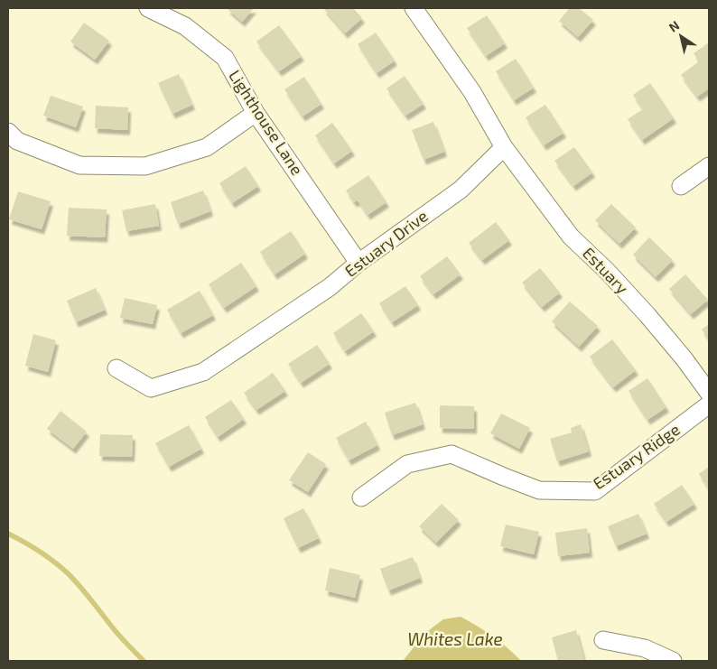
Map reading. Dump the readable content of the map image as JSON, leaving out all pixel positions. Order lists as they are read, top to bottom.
{
  "streets": {
    "street": [
      "Lighthouse Lane",
      "Estuary Drive",
      "Estuary",
      "Estuary Ridge"
    ]
  },
  "crossings": [
    ["Lighthouse Lane", "Estuary Drive"],
    ["Estuary Drive", "Estuary"]
  ],
  "water": ["Whites Lake"],
  "north": "top left"
}
